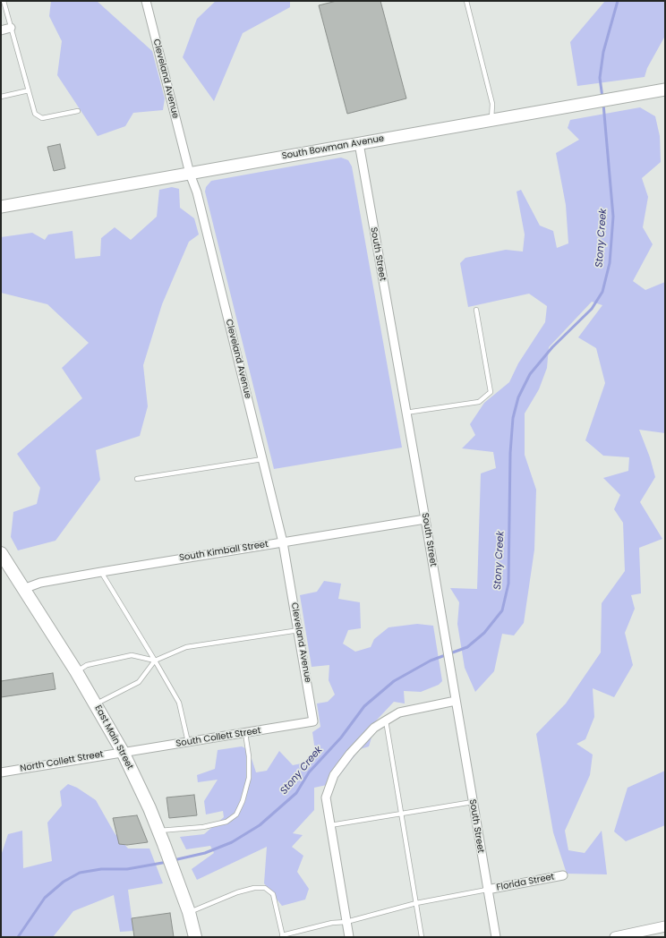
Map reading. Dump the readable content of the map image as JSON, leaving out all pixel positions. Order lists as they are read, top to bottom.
{
  "streets": {
    "main road": ["South Bowman Avenue", "East Main Street"],
    "street": [
      "Cleveland Avenue",
      "South Street",
      "South Kimball Street",
      "South Collett Street",
      "North Collett Street",
      "Florida Street"
    ]
  },
  "crossings": [
    ["Cleveland Avenue", "South Bowman Avenue"],
    ["Cleveland Avenue", "South Kimball Street"],
    ["Cleveland Avenue", "South Collett Street"],
    ["South Bowman Avenue", "South Street"],
    ["South Street", "South Kimball Street"],
    ["South Street", "Florida Street"],
    ["South Kimball Street", "East Main Street"],
    ["East Main Street", "South Collett Street"],
    ["East Main Street", "North Collett Street"],
    ["South Collett Street", "North Collett Street"]
  ],
  "water": ["Stony Creek"]
}
